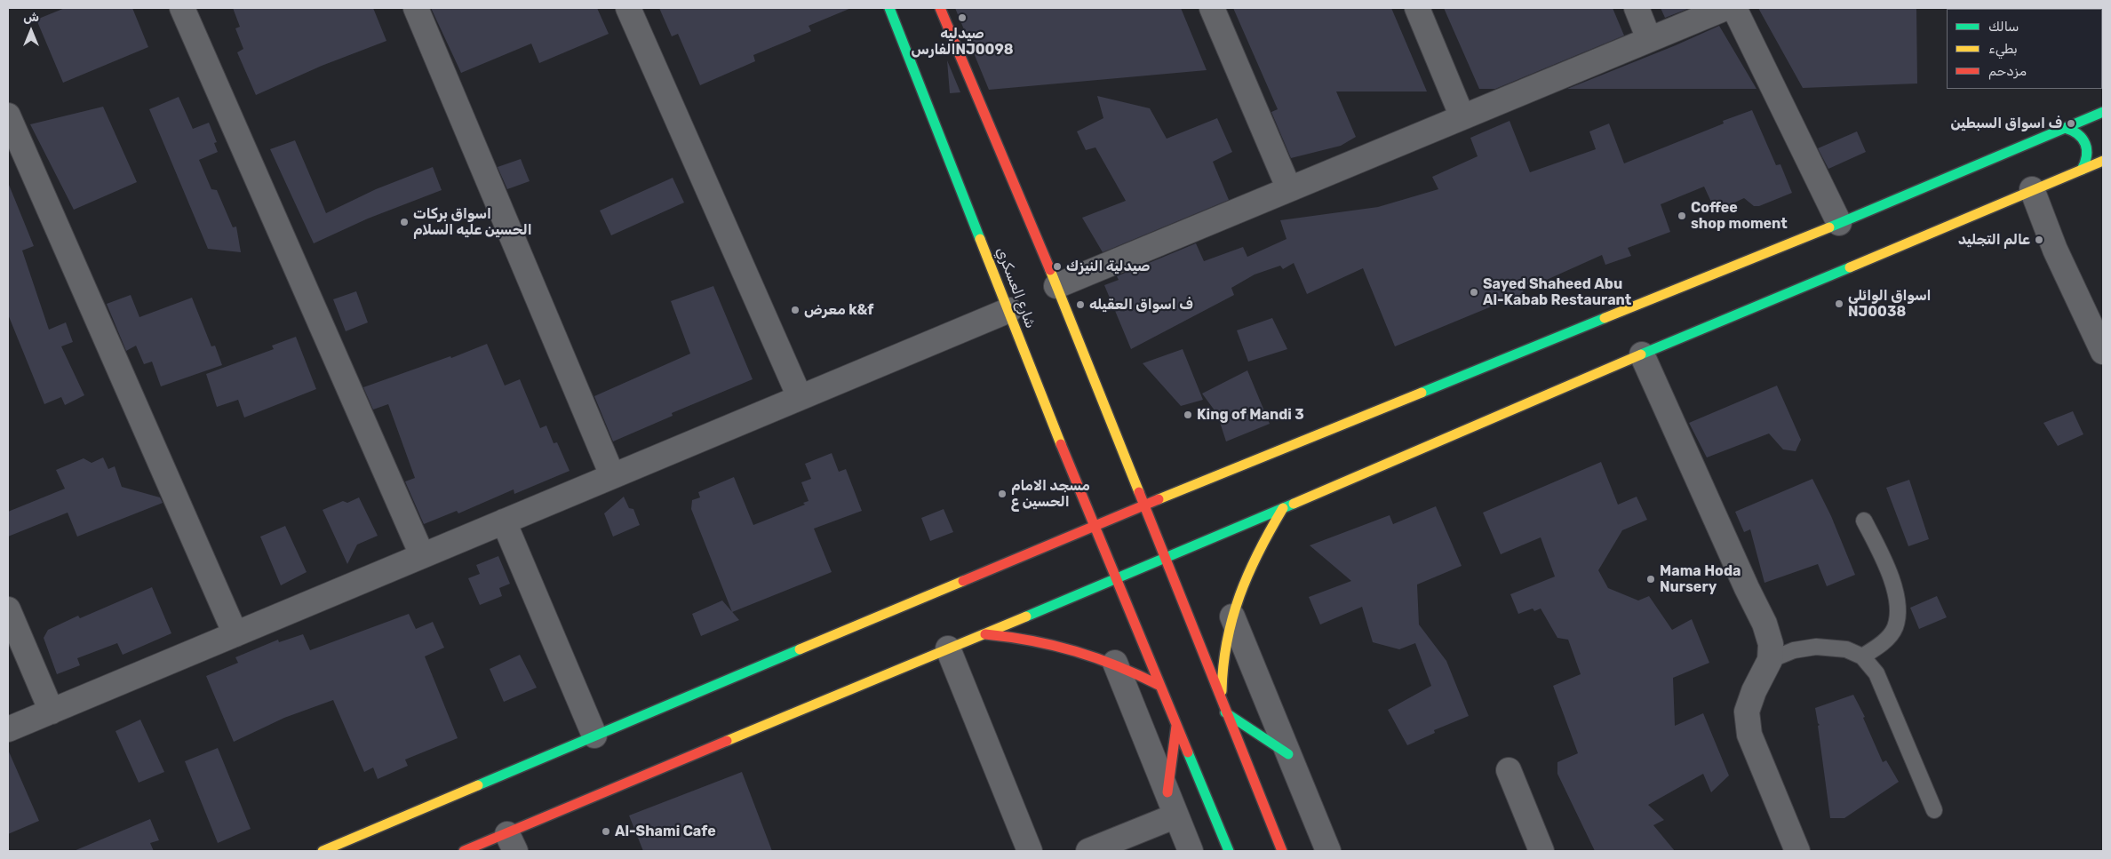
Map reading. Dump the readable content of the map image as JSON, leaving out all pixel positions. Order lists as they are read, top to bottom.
{
  "streets": {
    "main road": ["شارع العسكري"]
  },
  "places": [
    "صيدليه الفارسNJ0098",
    "ف اسواق السبطين",
    "Coffee shop moment",
    "اسواق بركات الحسين عليه السلام",
    "عالم التجليد",
    "صيدلية النيزك",
    "Sayed Shaheed Abu Al-Kabab Restaurant",
    "اسواق الوائلی NJ0038",
    "ف اسواق العقيله",
    "معرض k&f",
    "King of Mandi 3",
    "مسجد الامام الحسين ع",
    "Mama Hoda Nursery",
    "Al-Shami Cafe"
  ],
  "legend": ["سالك", "بطيء", "مزدحم"],
  "north": "top"
}
